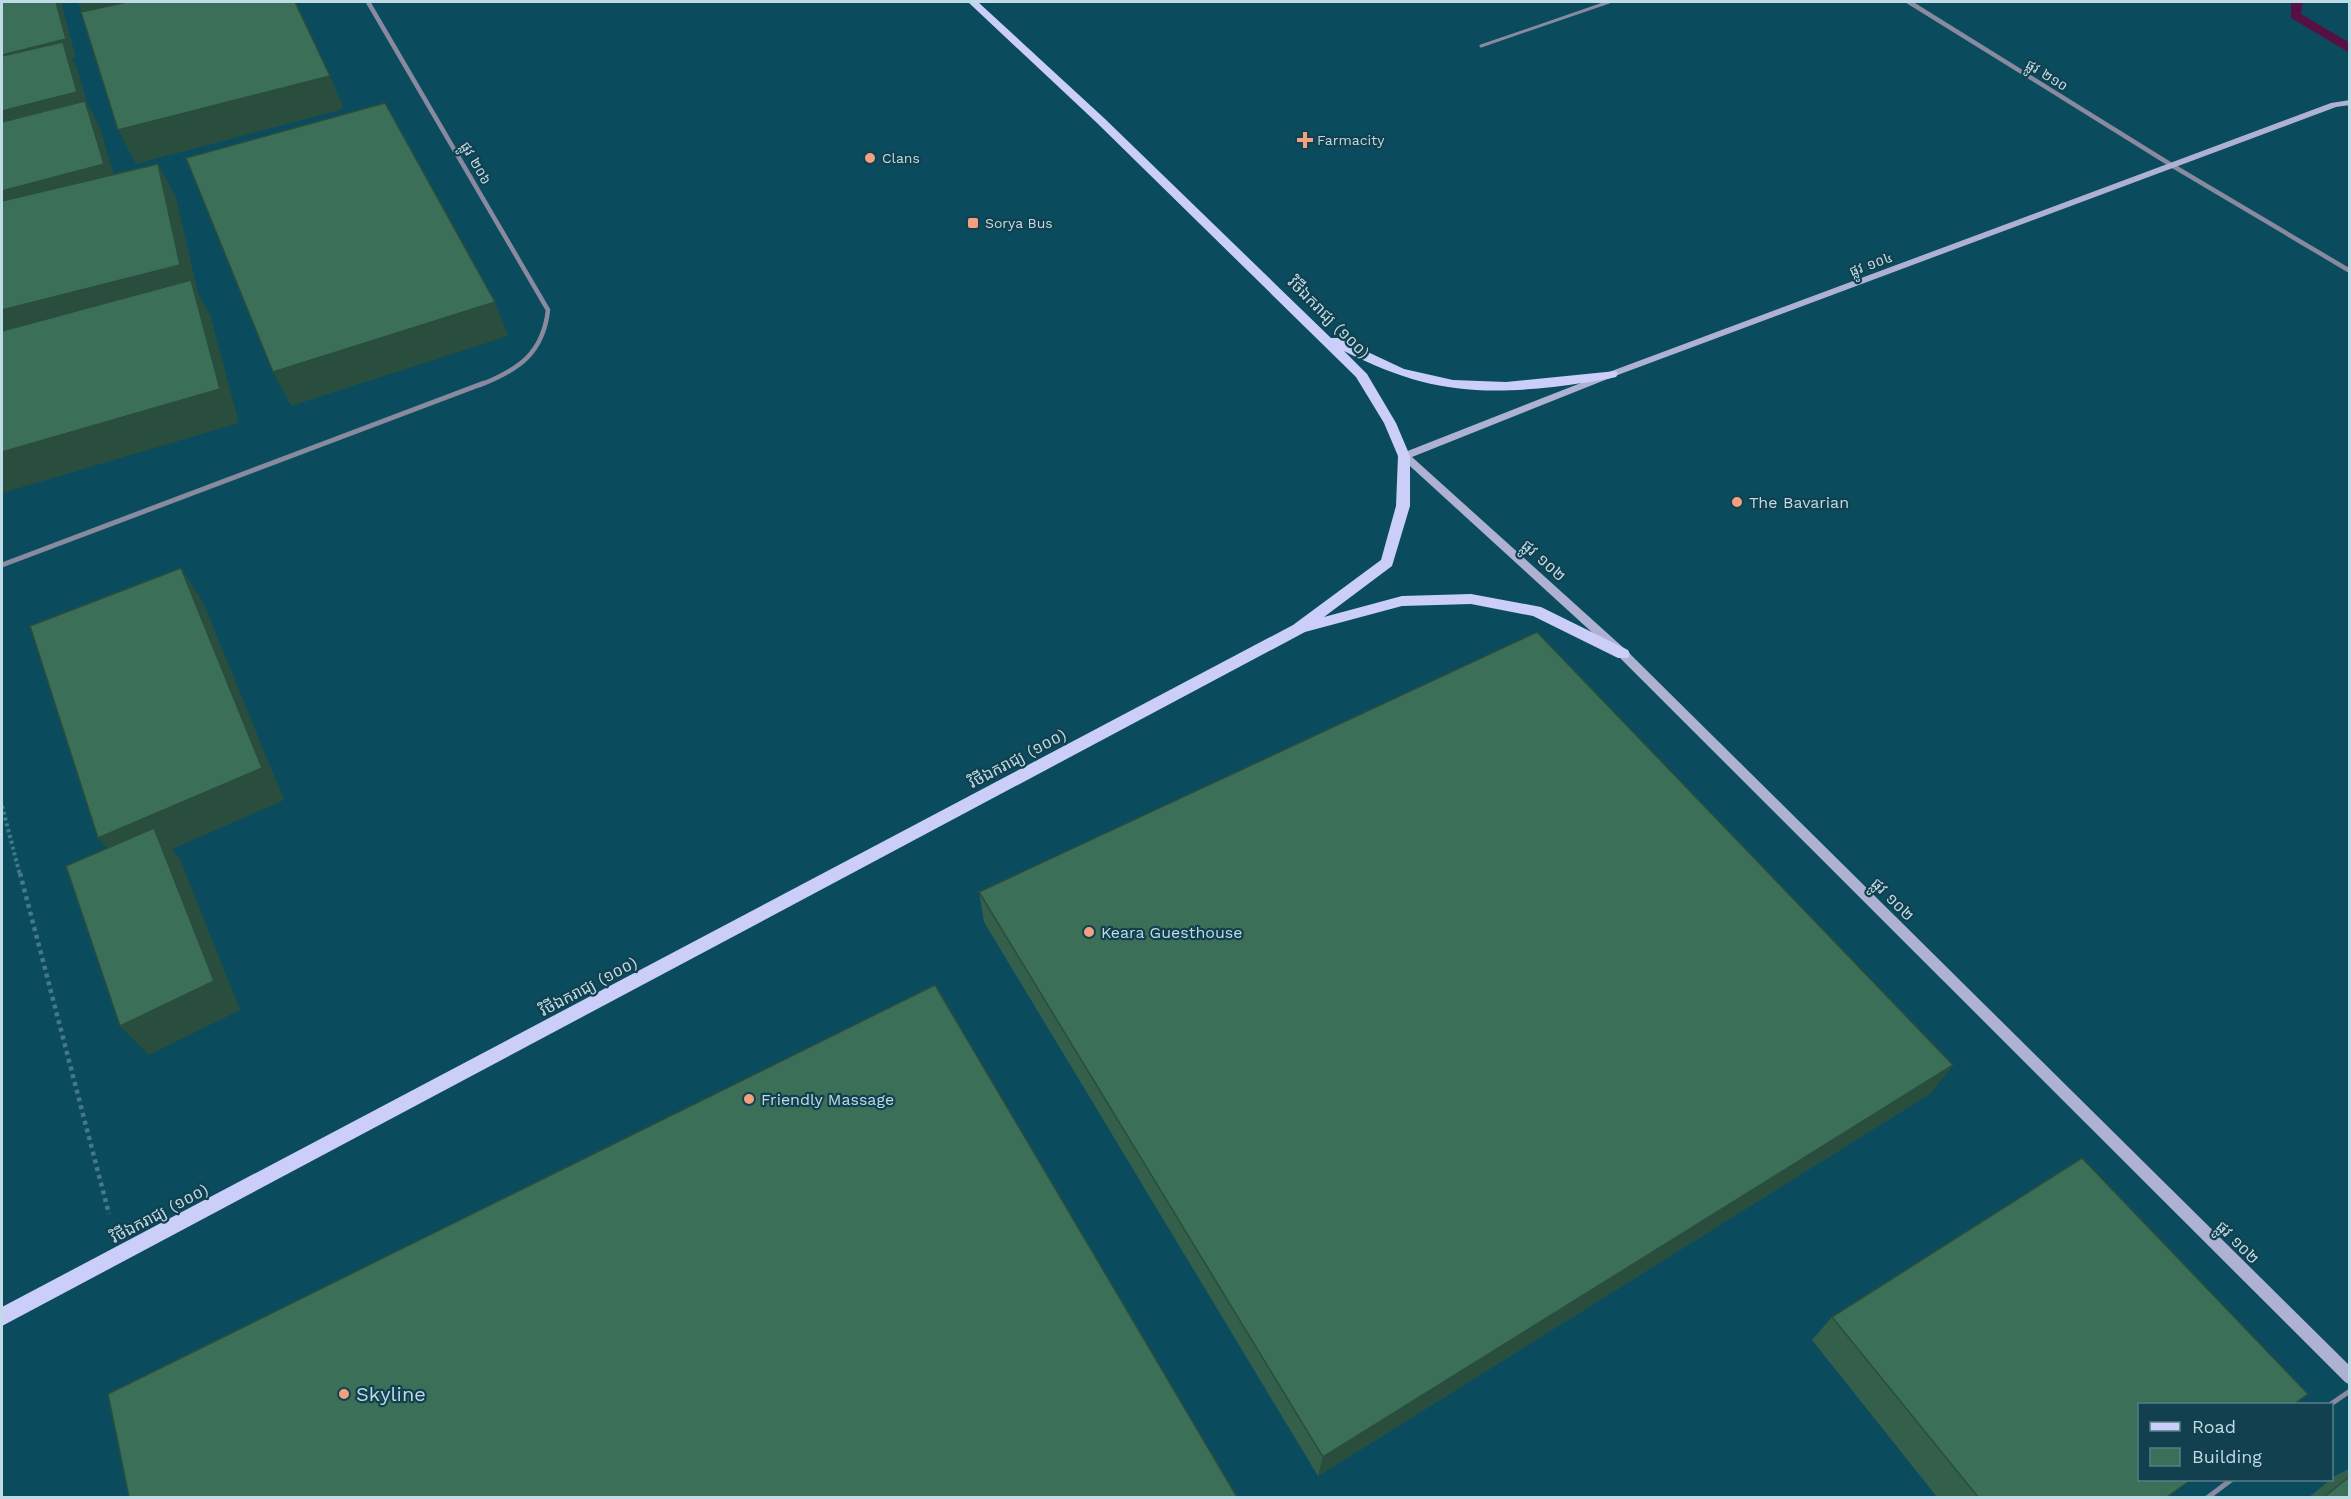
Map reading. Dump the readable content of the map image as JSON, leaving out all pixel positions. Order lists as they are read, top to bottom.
{
  "streets": {
    "main road": ["វិថីឯករាជ្យ (១០០)"],
    "street": [
      "ផ្លូវ ២១០",
      "ផ្លូវ ២០៦",
      "ផ្លូវ ១០៤",
      "ផ្លូវ ១០២"
    ]
  },
  "crossings": [
    ["ផ្លូវ ២១០", "ផ្លូវ ១០៤"],
    ["ផ្លូវ ១០៤", "វិថីឯករាជ្យ (១០០)"],
    ["ផ្លូវ ១០៤", "ផ្លូវ ១០២"],
    ["វិថីឯករាជ្យ (១០០)", "ផ្លូវ ១០២"]
  ],
  "places": {
    "health": ["Farmacity"],
    "other": [
      "Clans",
      "The Bavarian",
      "Keara Guesthouse",
      "Friendly Massage",
      "Skyline"
    ],
    "transit": ["Sorya Bus"]
  },
  "legend": ["Road", "Building"]
}
